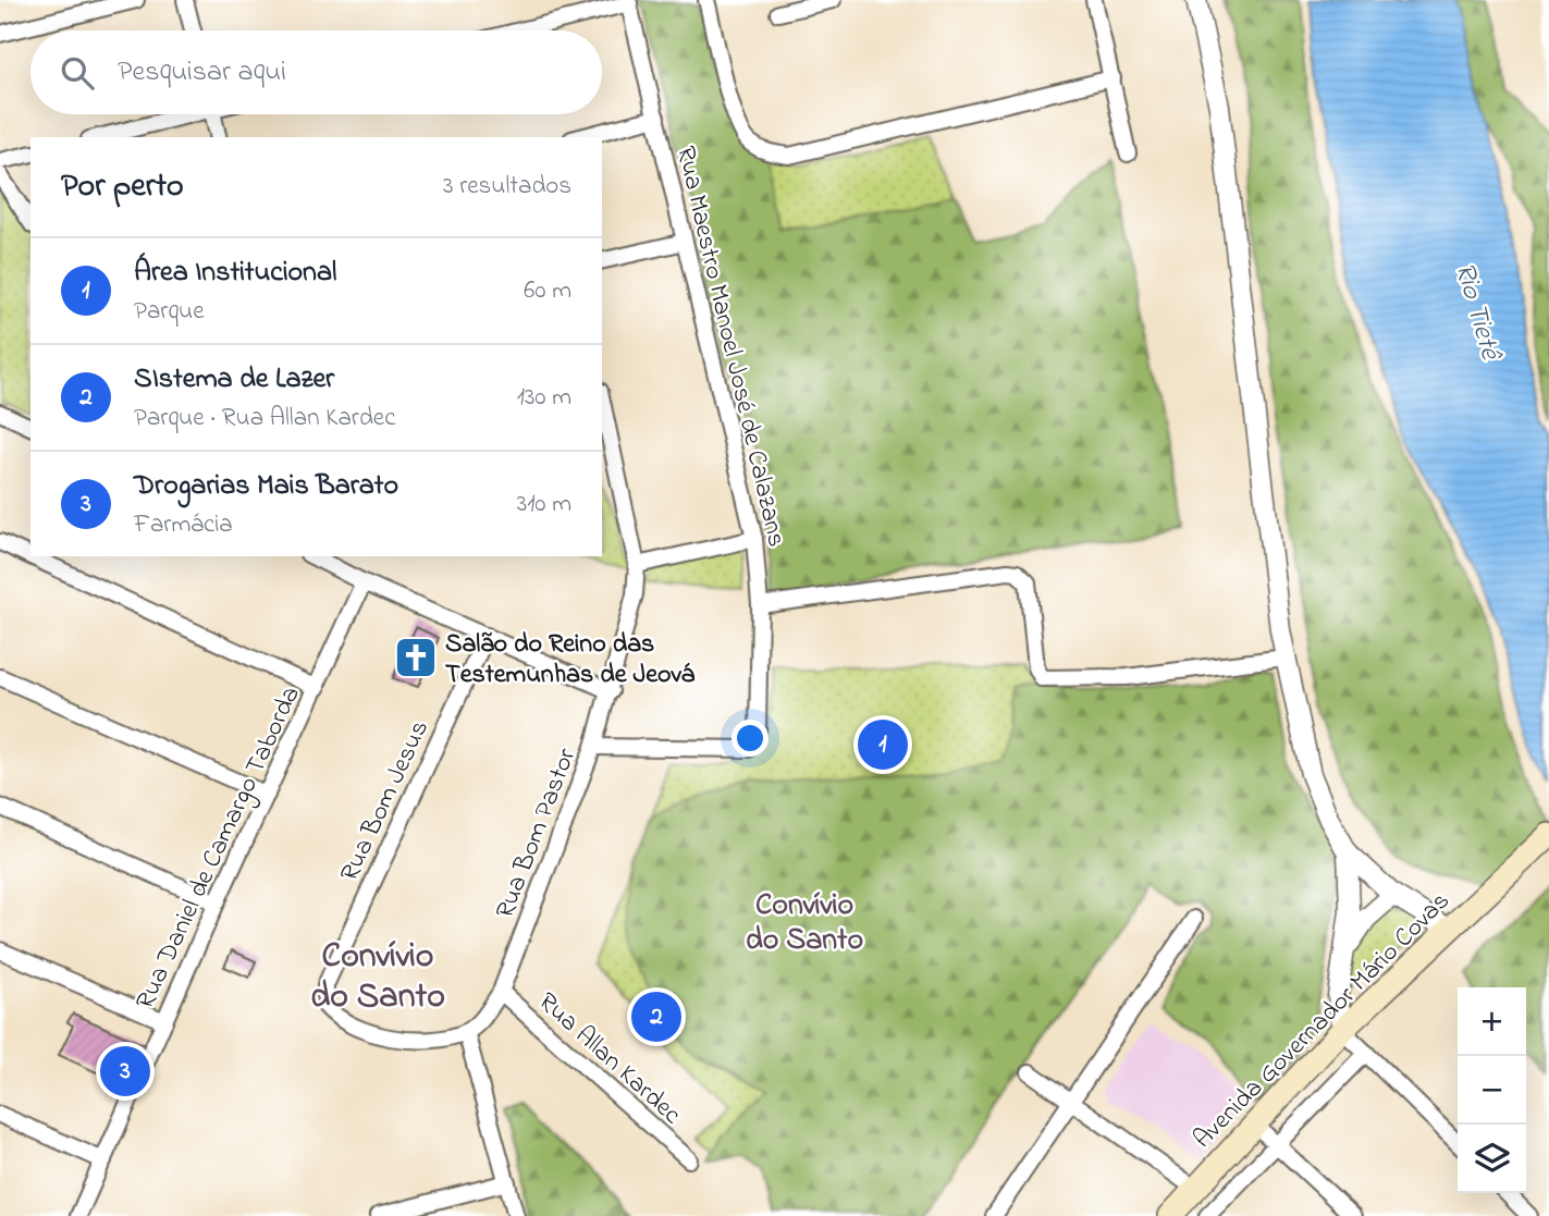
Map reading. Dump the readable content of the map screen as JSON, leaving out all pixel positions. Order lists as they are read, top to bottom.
{
  "streets": {
    "main road": ["Avenida Governador Mário Covas"],
    "street": [
      "Rua Maestro Manoel José de Calazans",
      "Rua Bom Jesus",
      "Rua Bom Pastor",
      "Rua Daniel de Camargo Taborda",
      "Rua Allan Kardec"
    ]
  },
  "crossings": [
    ["Rua Maestro Manoel José de Calazans", "Rua Bom Pastor"],
    ["Rua Bom Jesus", "Rua Bom Pastor"],
    ["Rua Bom Pastor", "Rua Allan Kardec"]
  ],
  "districts": ["Convívio do Santo", "Convívio do Santo"],
  "water": ["Rio Tietê"],
  "places": {
    "church": ["Salão do Reino das Testemunhas de Jeová"]
  },
  "page": {
    "search": "Pesquisar aqui",
    "heading": ["Por perto", "3 resultados"],
    "list": [
      {
        "mark": "1",
        "name": "Área Institucional",
        "note": "Parque",
        "value": "60 m"
      },
      {
        "mark": "2",
        "name": "SIstema de Lazer",
        "note": "Parque · Rua Allan Kardec",
        "value": "130 m"
      },
      {
        "mark": "3",
        "name": "Drogarias Mais Barato",
        "note": "Farmácia",
        "value": "310 m"
      }
    ],
    "pins": ["1", "2", "3"],
    "map_buttons": ["+", "−"]
  }
}
